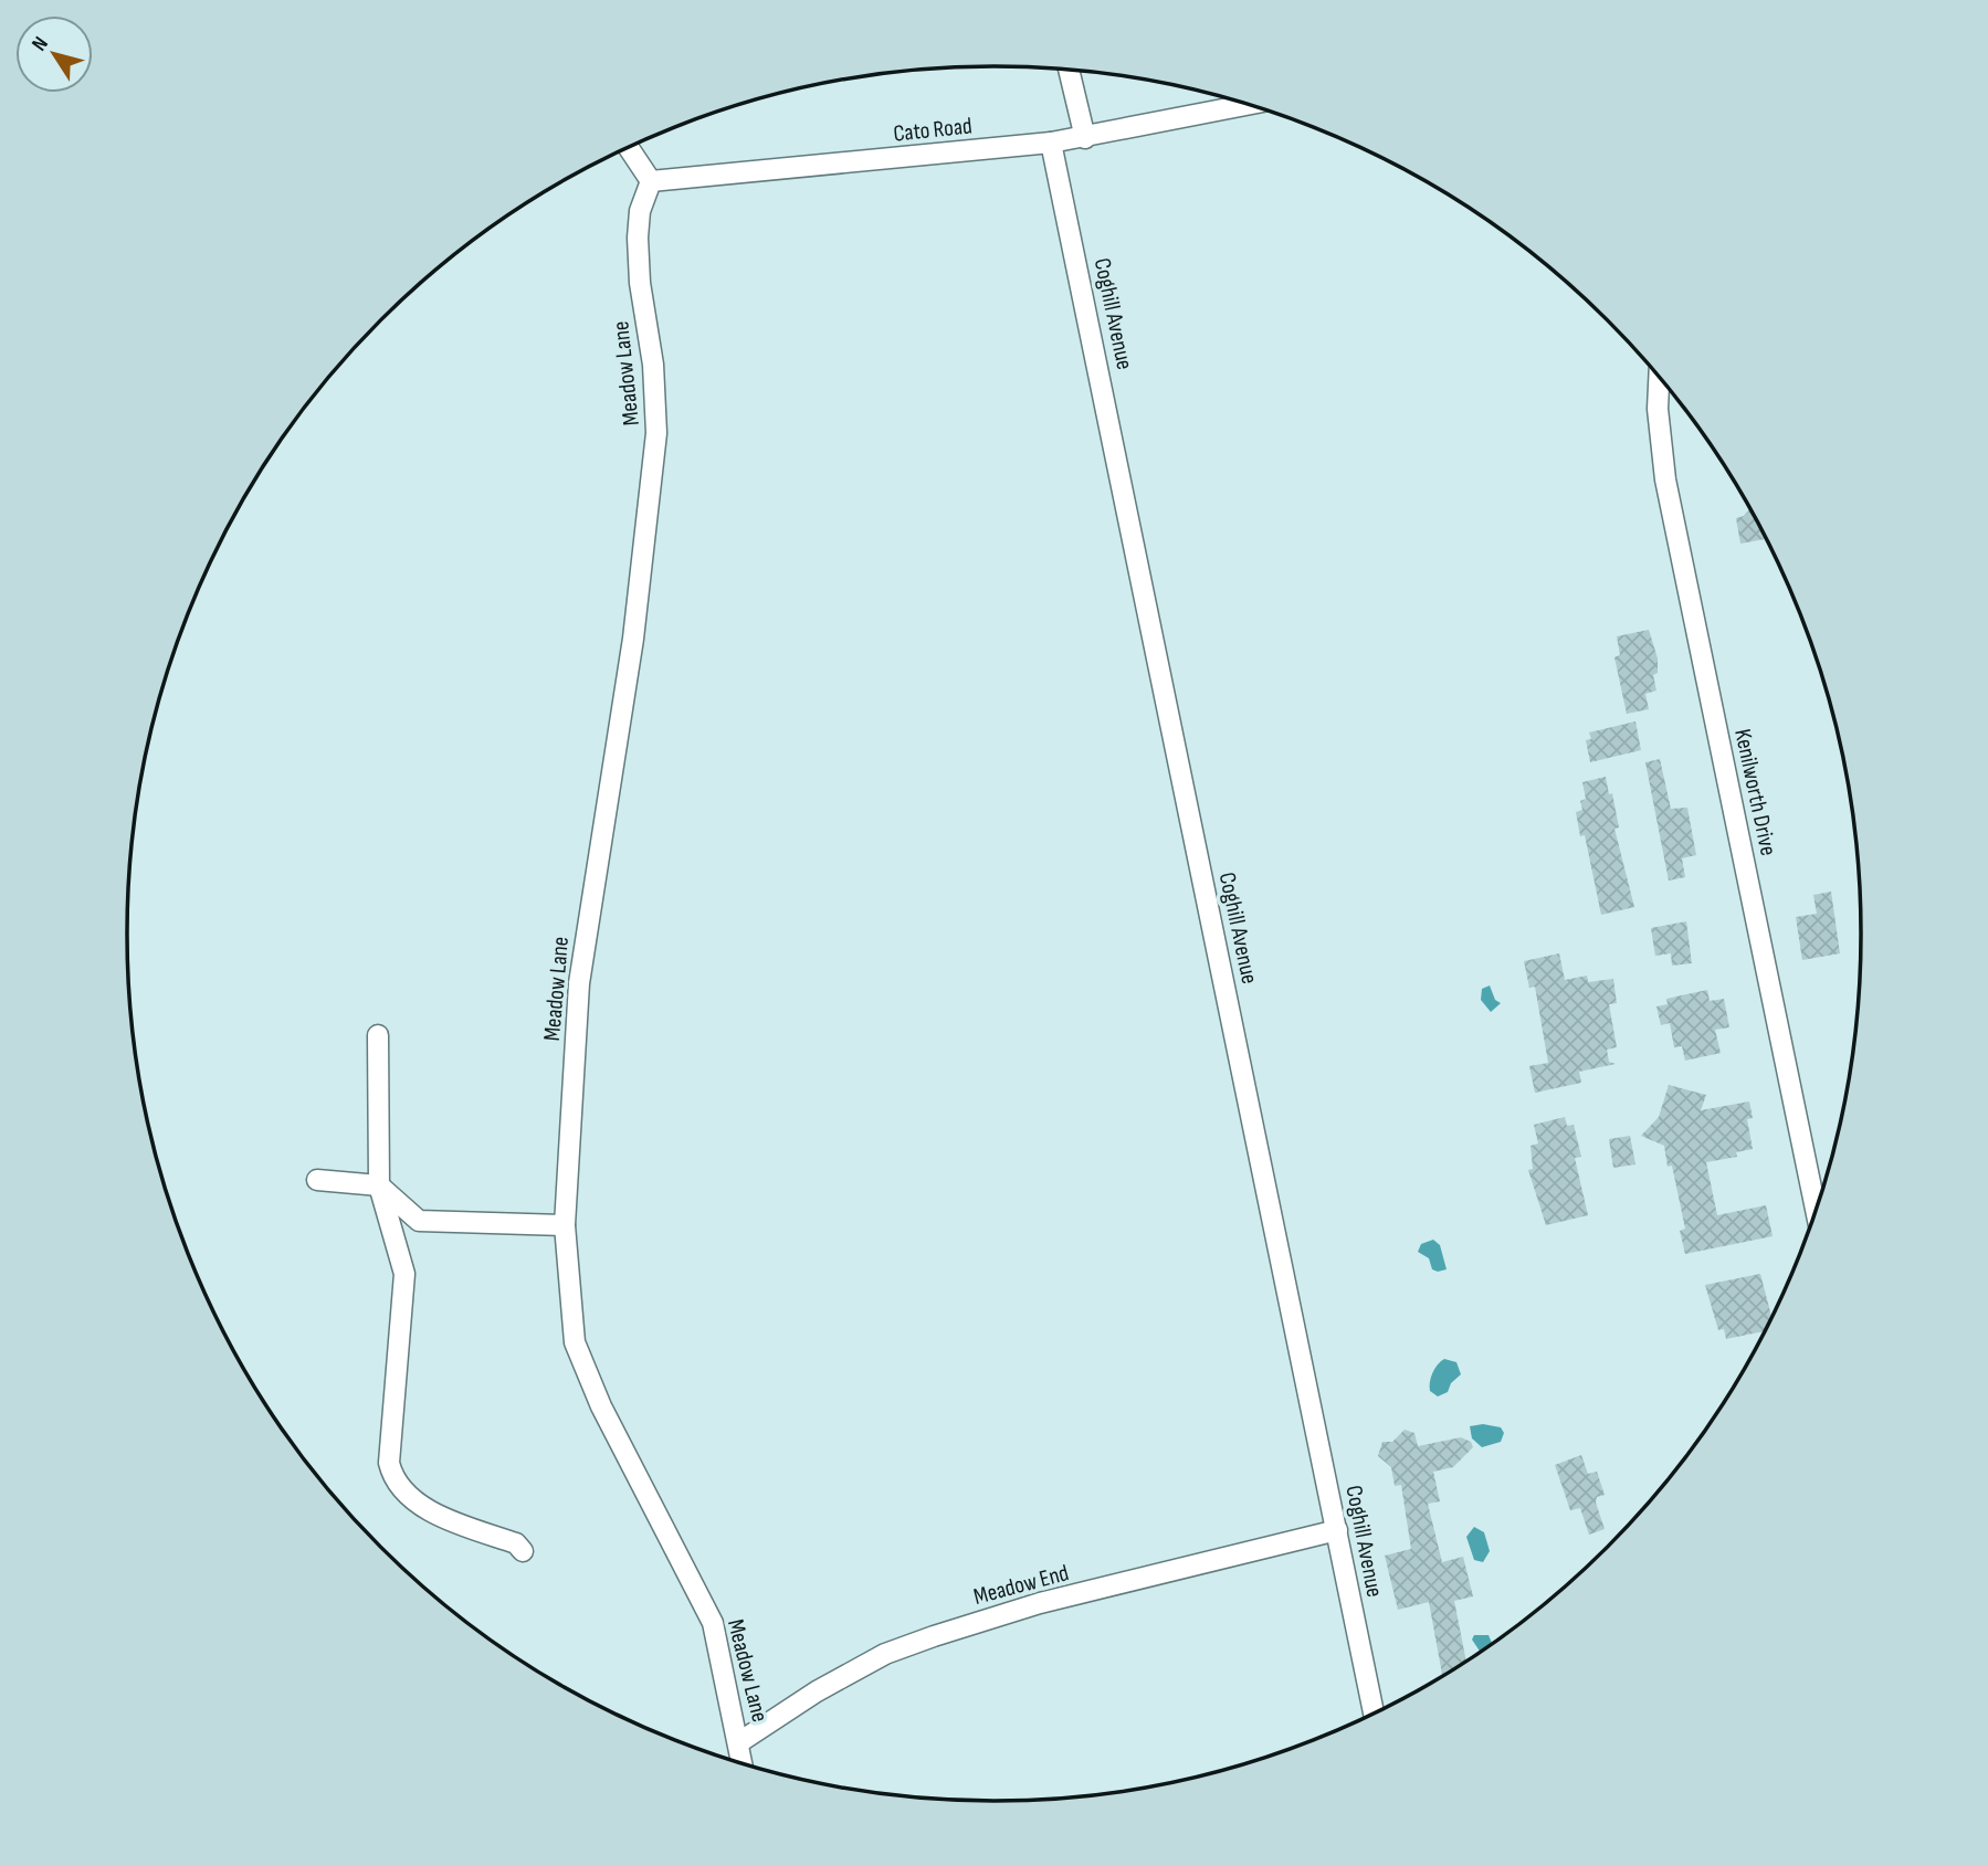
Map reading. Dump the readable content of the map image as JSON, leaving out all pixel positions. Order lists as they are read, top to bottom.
{
  "streets": {
    "street": [
      "Cato Road",
      "Coghill Avenue",
      "Meadow Lane",
      "Kenilworth Drive",
      "Meadow End"
    ]
  },
  "crossings": [
    ["Cato Road", "Coghill Avenue"],
    ["Cato Road", "Meadow Lane"],
    ["Coghill Avenue", "Meadow End"],
    ["Meadow Lane", "Meadow End"]
  ],
  "north": "top left"
}
